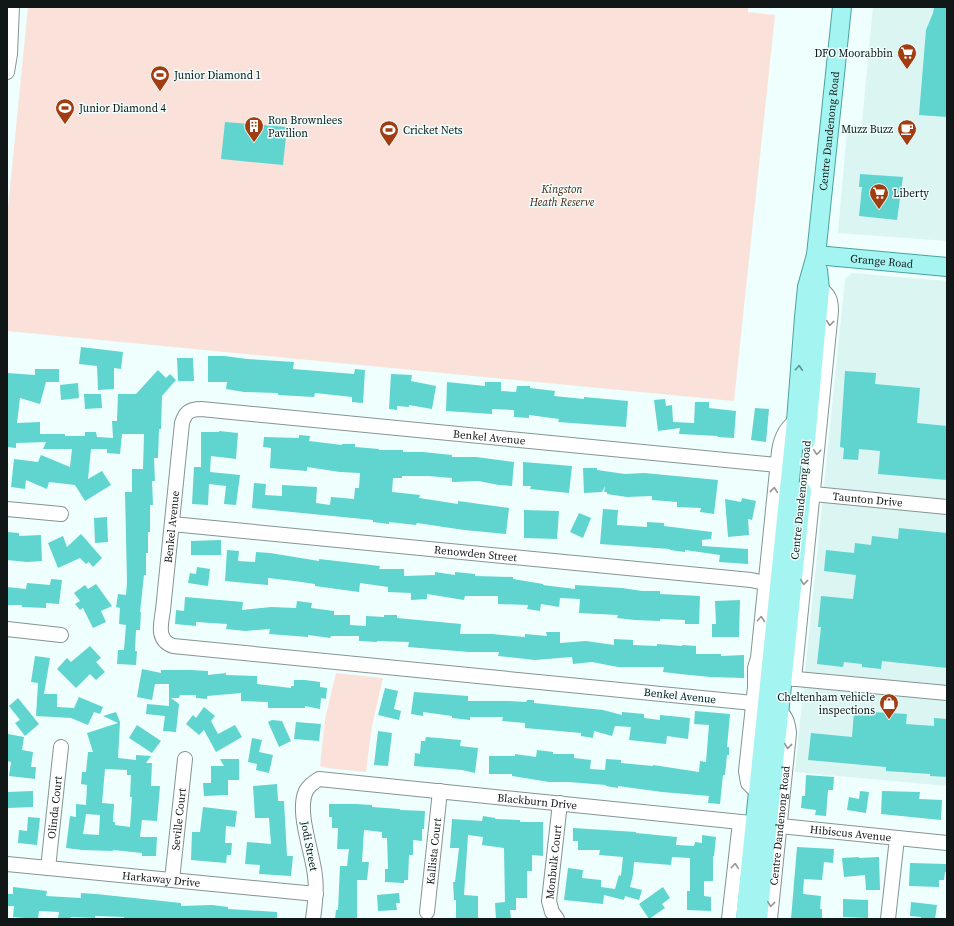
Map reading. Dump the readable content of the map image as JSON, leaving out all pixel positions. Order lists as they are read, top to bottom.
{
  "streets": {
    "main road": ["Centre Dandenong Road", "Grange Road"],
    "street": [
      "Benkel Avenue",
      "Taunton Drive",
      "Renowden Street",
      "Blackburn Drive",
      "Olinda Court",
      "Seville Court",
      "Hibiscus Avenue",
      "Jodi Street",
      "Kallista Court",
      "Monbulk Court",
      "Harkaway Drive"
    ]
  },
  "crossings": [
    ["Centre Dandenong Road", "Grange Road"],
    ["Centre Dandenong Road", "Benkel Avenue"],
    ["Centre Dandenong Road", "Taunton Drive"],
    ["Centre Dandenong Road", "Renowden Street"],
    ["Centre Dandenong Road", "Blackburn Drive"],
    ["Centre Dandenong Road", "Hibiscus Avenue"],
    ["Benkel Avenue", "Renowden Street"],
    ["Blackburn Drive", "Hibiscus Avenue"],
    ["Blackburn Drive", "Jodi Street"],
    ["Blackburn Drive", "Kallista Court"],
    ["Blackburn Drive", "Monbulk Court"],
    ["Olinda Court", "Harkaway Drive"],
    ["Seville Court", "Harkaway Drive"],
    ["Jodi Street", "Harkaway Drive"]
  ],
  "parks": ["Kingston Heath Reserve"],
  "places": {
    "supermarket": ["DFO Moorabbin", "Liberty"],
    "sports": ["Junior Diamond 1", "Junior Diamond 4", "Cricket Nets"],
    "building": ["Ron Brownlees Pavilion"],
    "cafe": ["Muzz Buzz"],
    "shop": ["Cheltenham vehicle inspections"]
  }
}
